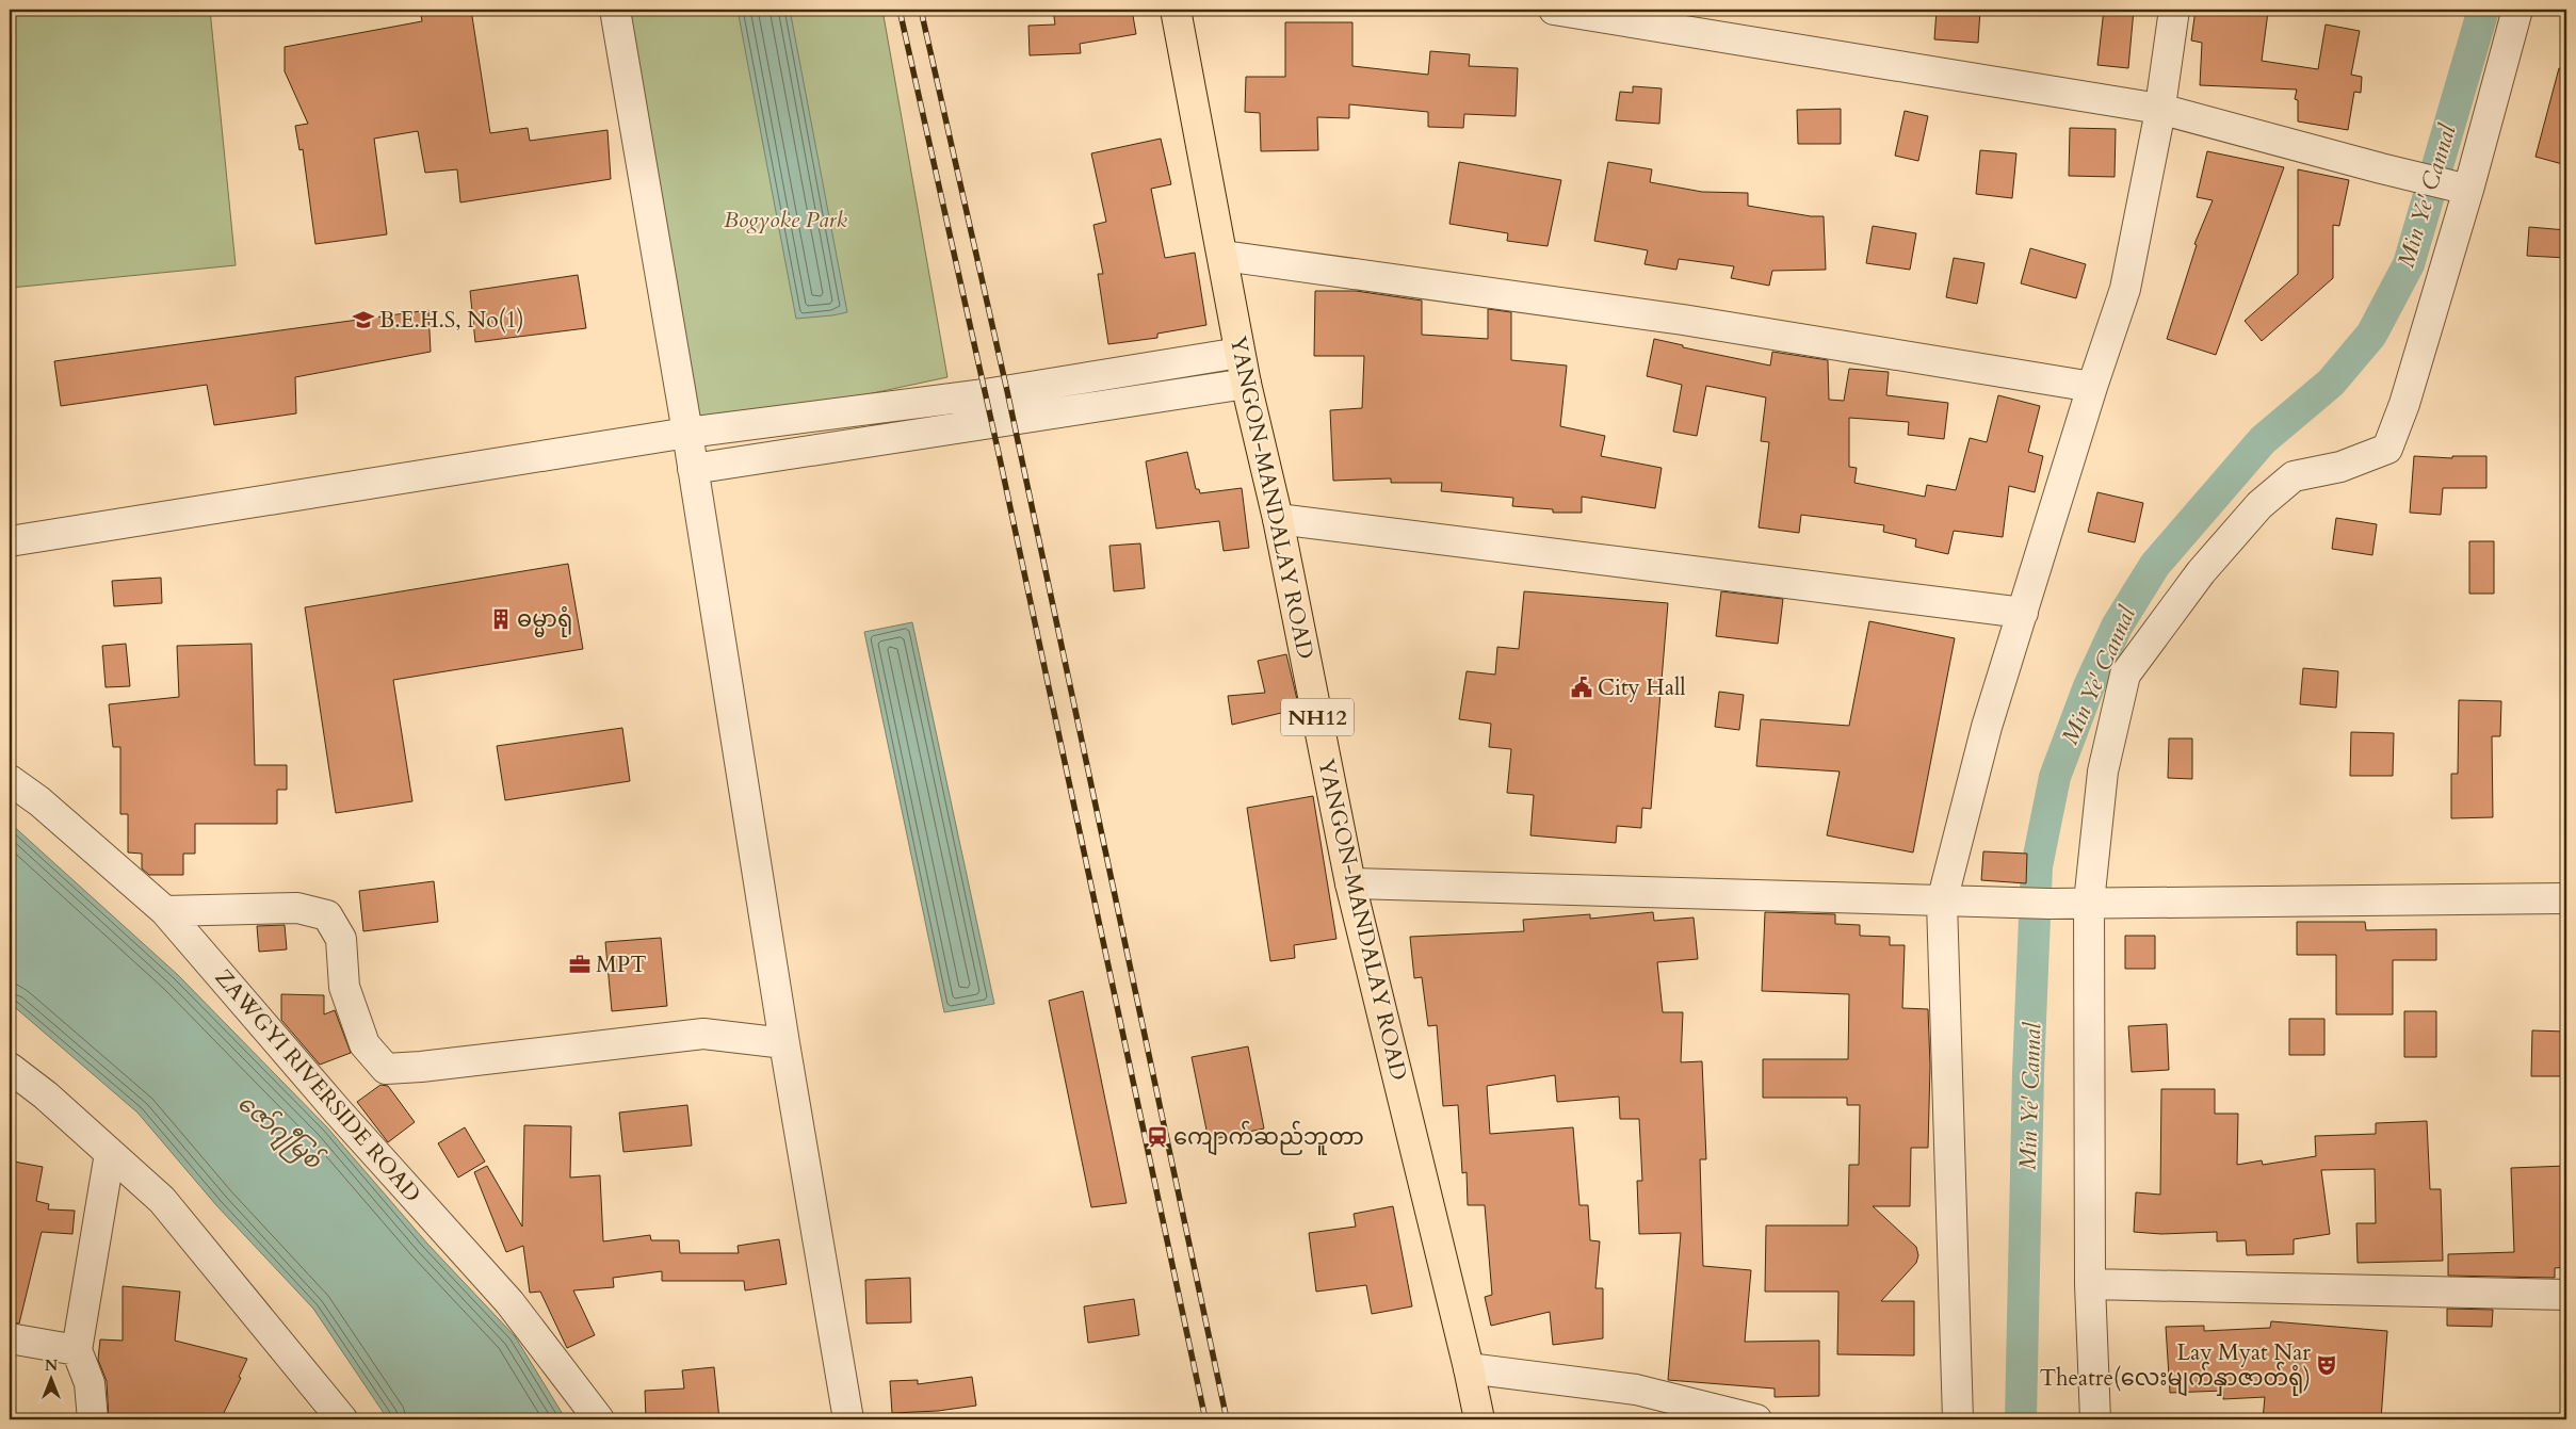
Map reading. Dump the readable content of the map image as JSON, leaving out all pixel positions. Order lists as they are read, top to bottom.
{
  "streets": {
    "highway": ["YANGON-MANDALAY ROAD", "NH12"],
    "street": ["ZAWGYI RIVERSIDE ROAD"]
  },
  "water": ["Min Ye' Cannal", "ဇော်ဂျီမြစ်"],
  "parks": ["Bogyoke Park"],
  "places": {
    "school or university": ["B.E.H.S, No(1)"],
    "building": ["ဓမ္မာရုံ"],
    "public building": ["City Hall"],
    "office": ["MPT"],
    "station": ["ကျောက်ဆည်ဘူတာ"],
    "theatre": ["Lay Myat Nar Theatre(လေးမျက်နှာဇာတ်ရုံ)"]
  },
  "north": "top"
}
